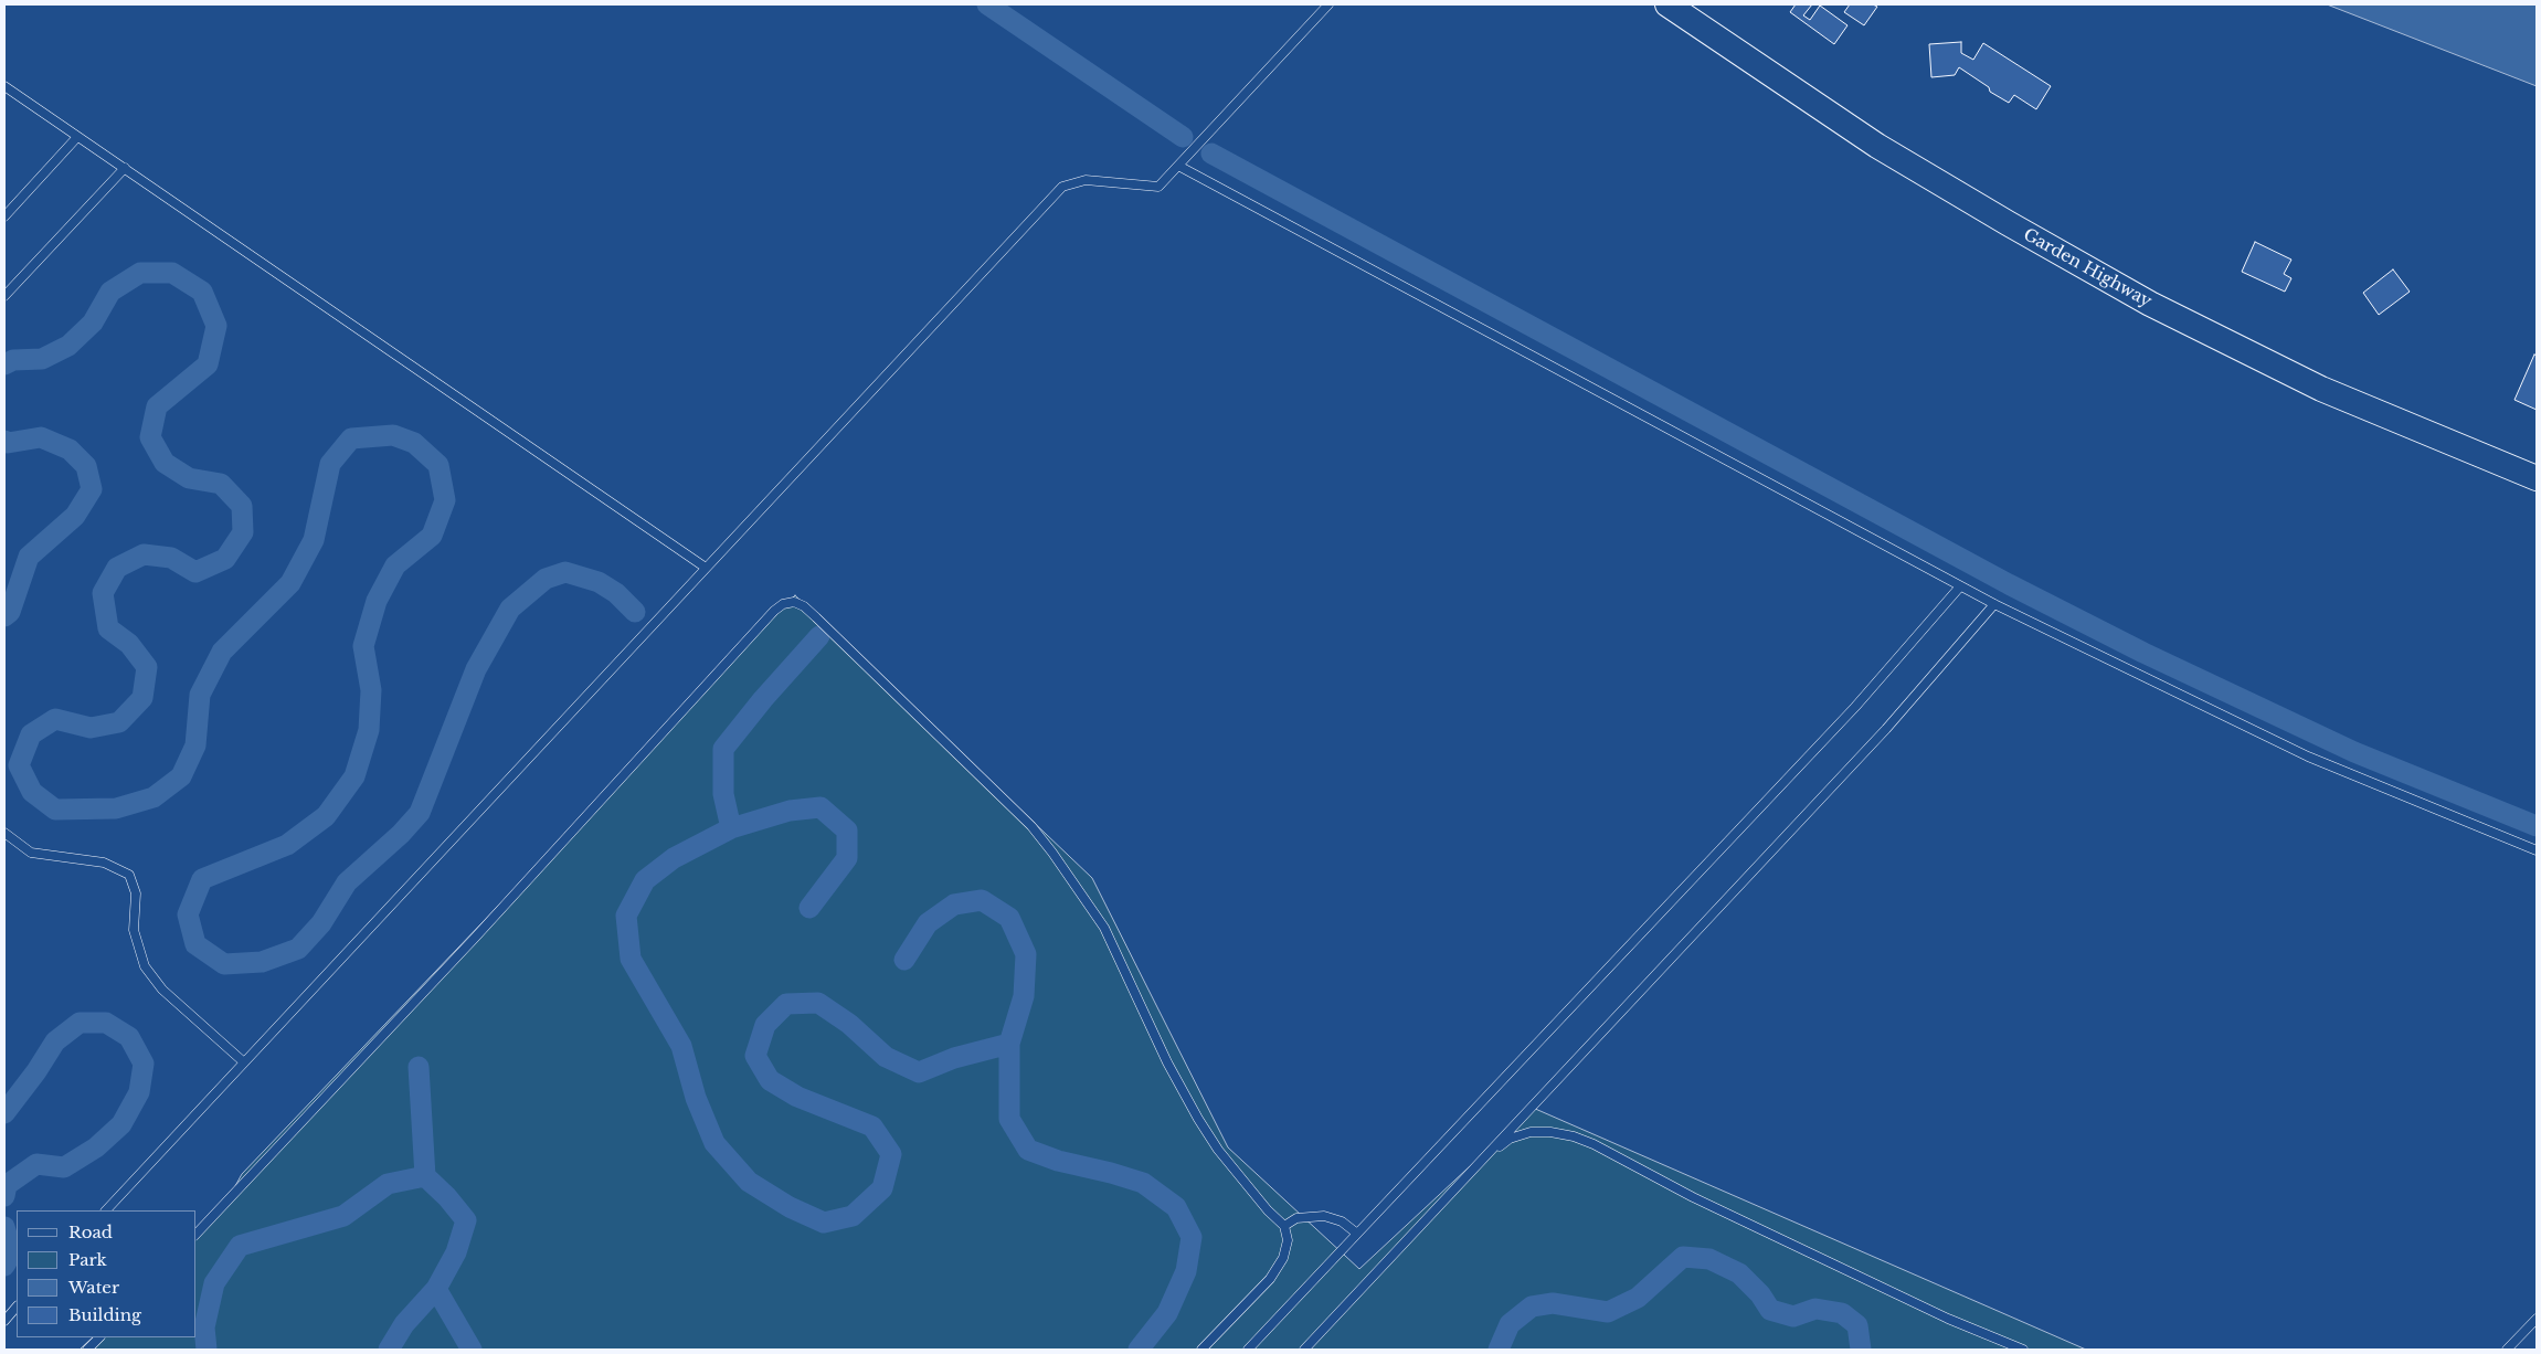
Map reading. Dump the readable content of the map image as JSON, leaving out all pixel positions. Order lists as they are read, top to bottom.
{
  "streets": {
    "main road": ["Garden Highway"]
  },
  "legend": [
    "Road",
    "Park",
    "Water",
    "Building"
  ]
}
